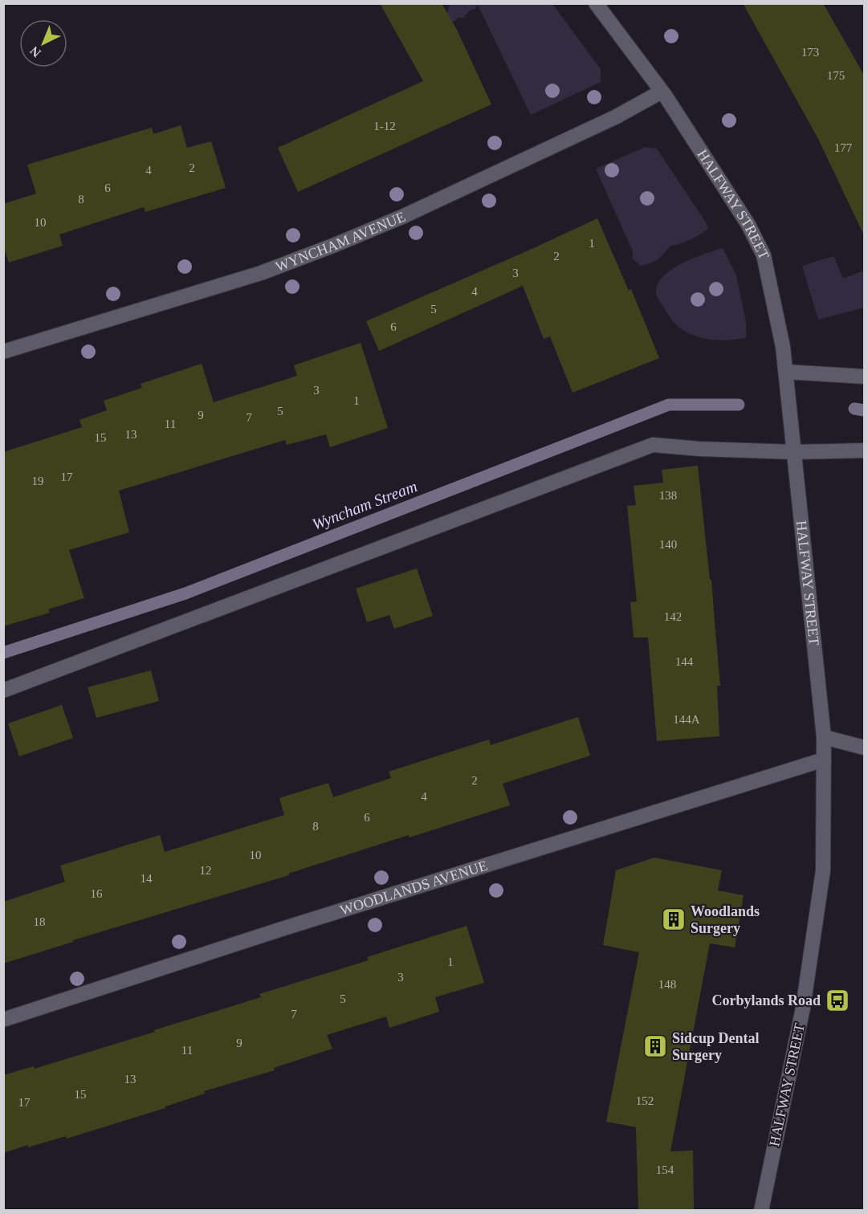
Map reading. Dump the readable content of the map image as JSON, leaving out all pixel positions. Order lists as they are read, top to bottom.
{
  "streets": {
    "street": ["HALFWAY STREET", "WYNCHAM AVENUE", "WOODLANDS AVENUE"]
  },
  "crossings": [
    ["HALFWAY STREET", "WYNCHAM AVENUE"],
    ["HALFWAY STREET", "WOODLANDS AVENUE"]
  ],
  "water": ["Wyncham Stream"],
  "places": {
    "building": ["Woodlands Surgery", "Sidcup Dental Surgery"],
    "bus stop": ["Corbylands Road"]
  },
  "house_numbers": [
    "173",
    "175",
    "1-12",
    "177",
    "2",
    "4",
    "6",
    "8",
    "10",
    "1",
    "2",
    "3",
    "4",
    "5",
    "6",
    "3",
    "1",
    "5",
    "9",
    "7",
    "11",
    "13",
    "15",
    "17",
    "19",
    "138",
    "140",
    "142",
    "144",
    "144A",
    "2",
    "4",
    "6",
    "8",
    "10",
    "12",
    "14",
    "16",
    "18",
    "1",
    "3",
    "148",
    "5",
    "7",
    "9",
    "11",
    "13",
    "15",
    "152",
    "17",
    "154"
  ],
  "north": "bottom left"
}
